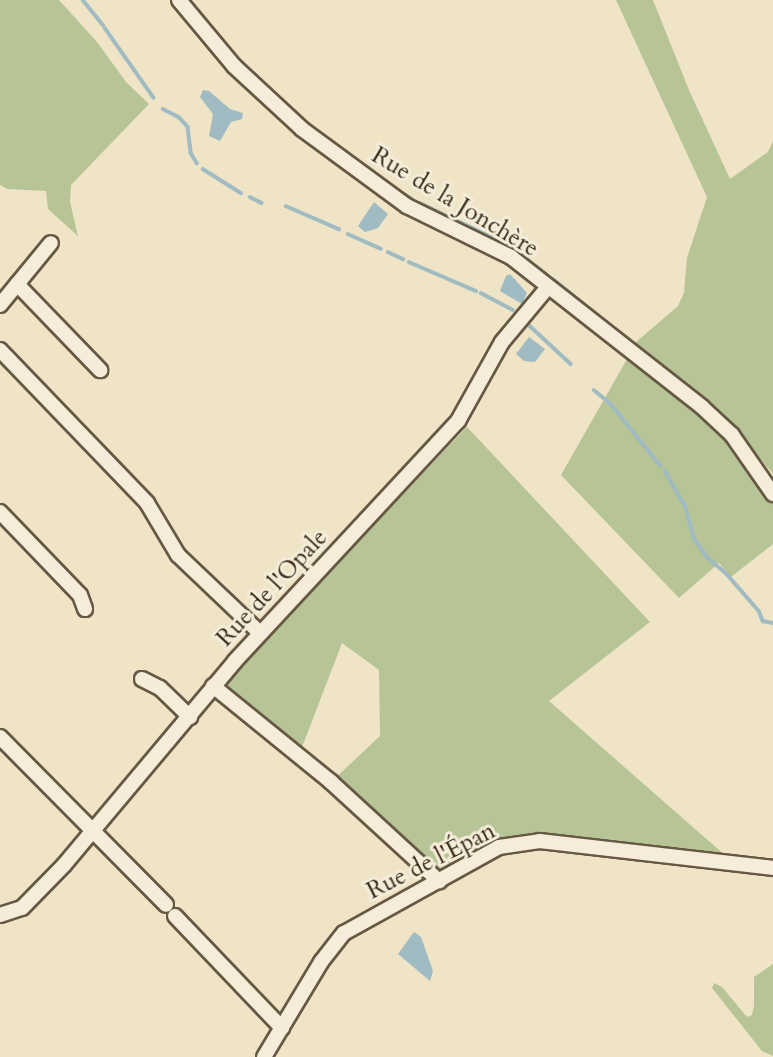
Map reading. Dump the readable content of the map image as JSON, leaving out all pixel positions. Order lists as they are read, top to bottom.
{
  "streets": {
    "street": ["Rue de la Jonchère", "Rue de l'Opale", "Rue de l'Épan"]
  },
  "crossings": [
    ["Rue de la Jonchère", "Rue de l'Opale"]
  ]
}
